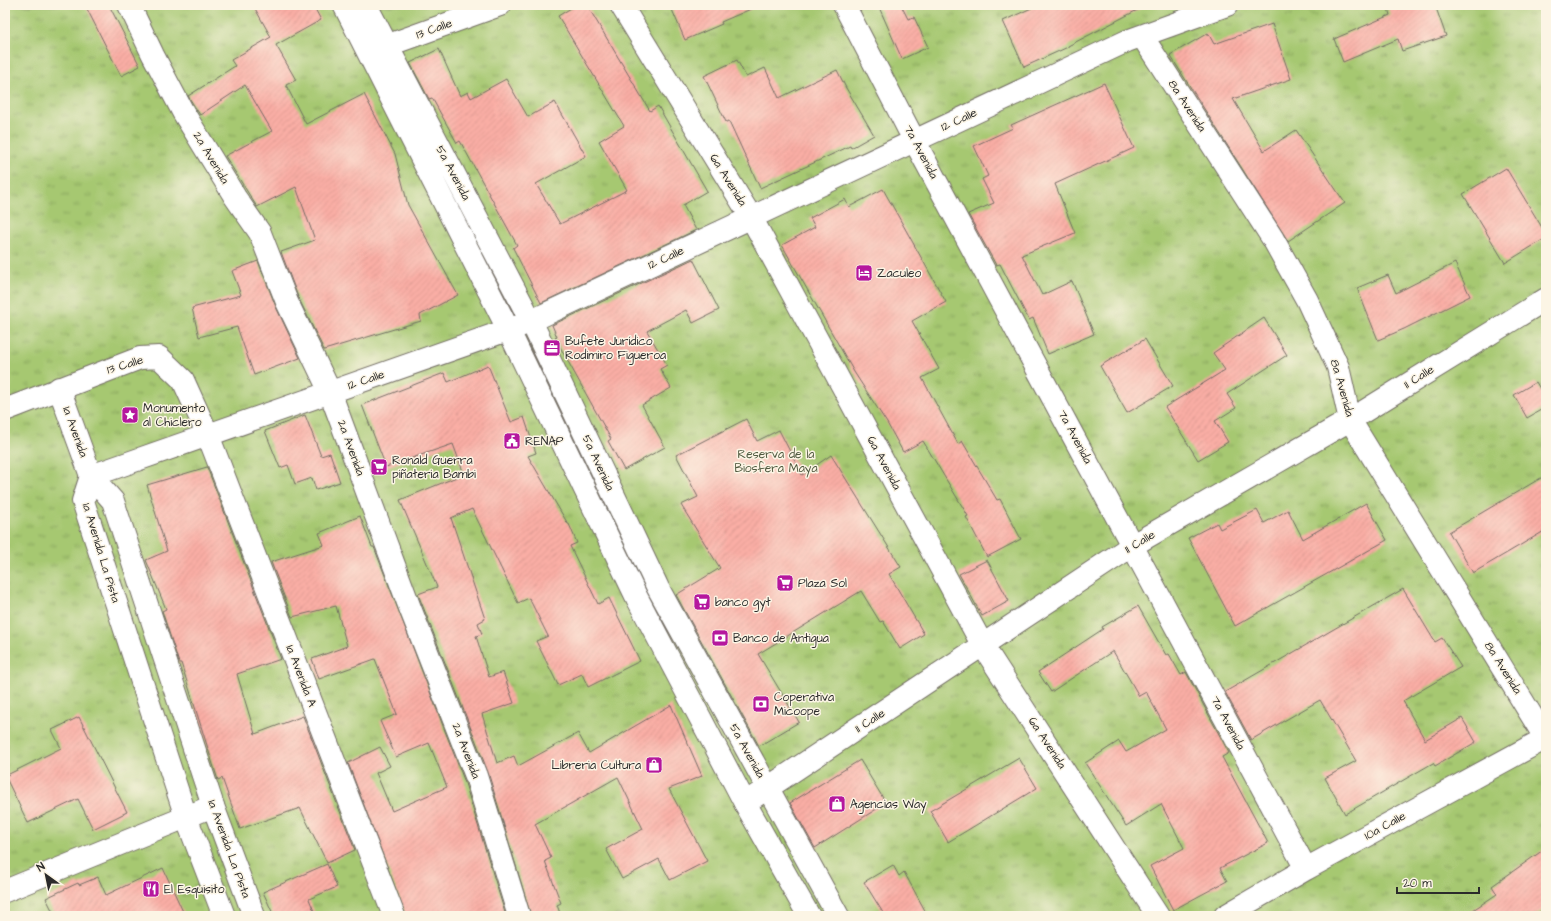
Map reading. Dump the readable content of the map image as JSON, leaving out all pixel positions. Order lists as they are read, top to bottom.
{
  "streets": {
    "street": [
      "13 Calle",
      "8a Avenida",
      "12 Calle",
      "7a Avenida",
      "2a Avenida",
      "5a Avenida",
      "6a Avenida",
      "11 Calle",
      "1a Avenida",
      "1a Avenida La Pista",
      "1a Avenida A",
      "10a Calle"
    ]
  },
  "crossings": [
    ["13 Calle", "12 Calle"],
    ["13 Calle", "5a Avenida"],
    ["13 Calle", "1a Avenida"],
    ["13 Calle", "1a Avenida A"],
    ["8a Avenida", "12 Calle"],
    ["8a Avenida", "11 Calle"],
    ["8a Avenida", "10a Calle"],
    ["12 Calle", "7a Avenida"],
    ["12 Calle", "2a Avenida"],
    ["12 Calle", "5a Avenida"],
    ["12 Calle", "6a Avenida"],
    ["12 Calle", "1a Avenida"],
    ["12 Calle", "1a Avenida La Pista"],
    ["12 Calle", "1a Avenida A"],
    ["7a Avenida", "11 Calle"],
    ["7a Avenida", "10a Calle"],
    ["5a Avenida", "11 Calle"],
    ["6a Avenida", "11 Calle"],
    ["1a Avenida", "1a Avenida La Pista"]
  ],
  "parks": ["Reserva de la Biosfera Maya"],
  "places": {
    "hotel": ["Zaculeo"],
    "office": ["Bufete Jurídico Rodimiro Figueroa"],
    "place": ["Monumento al Chiclero"],
    "public building": ["RENAP"],
    "supermarket": ["Ronald Guerra piñateria Bambi", "Plaza Sol", "banco gyt"],
    "bank": ["Banco de Antigua", "Coperativa Micoope"],
    "shop": ["Libreria Cultura", "Agencias Way"],
    "restaurant": ["El Esquisito"]
  },
  "scale_bar": "20 m",
  "north": "top left"
}
